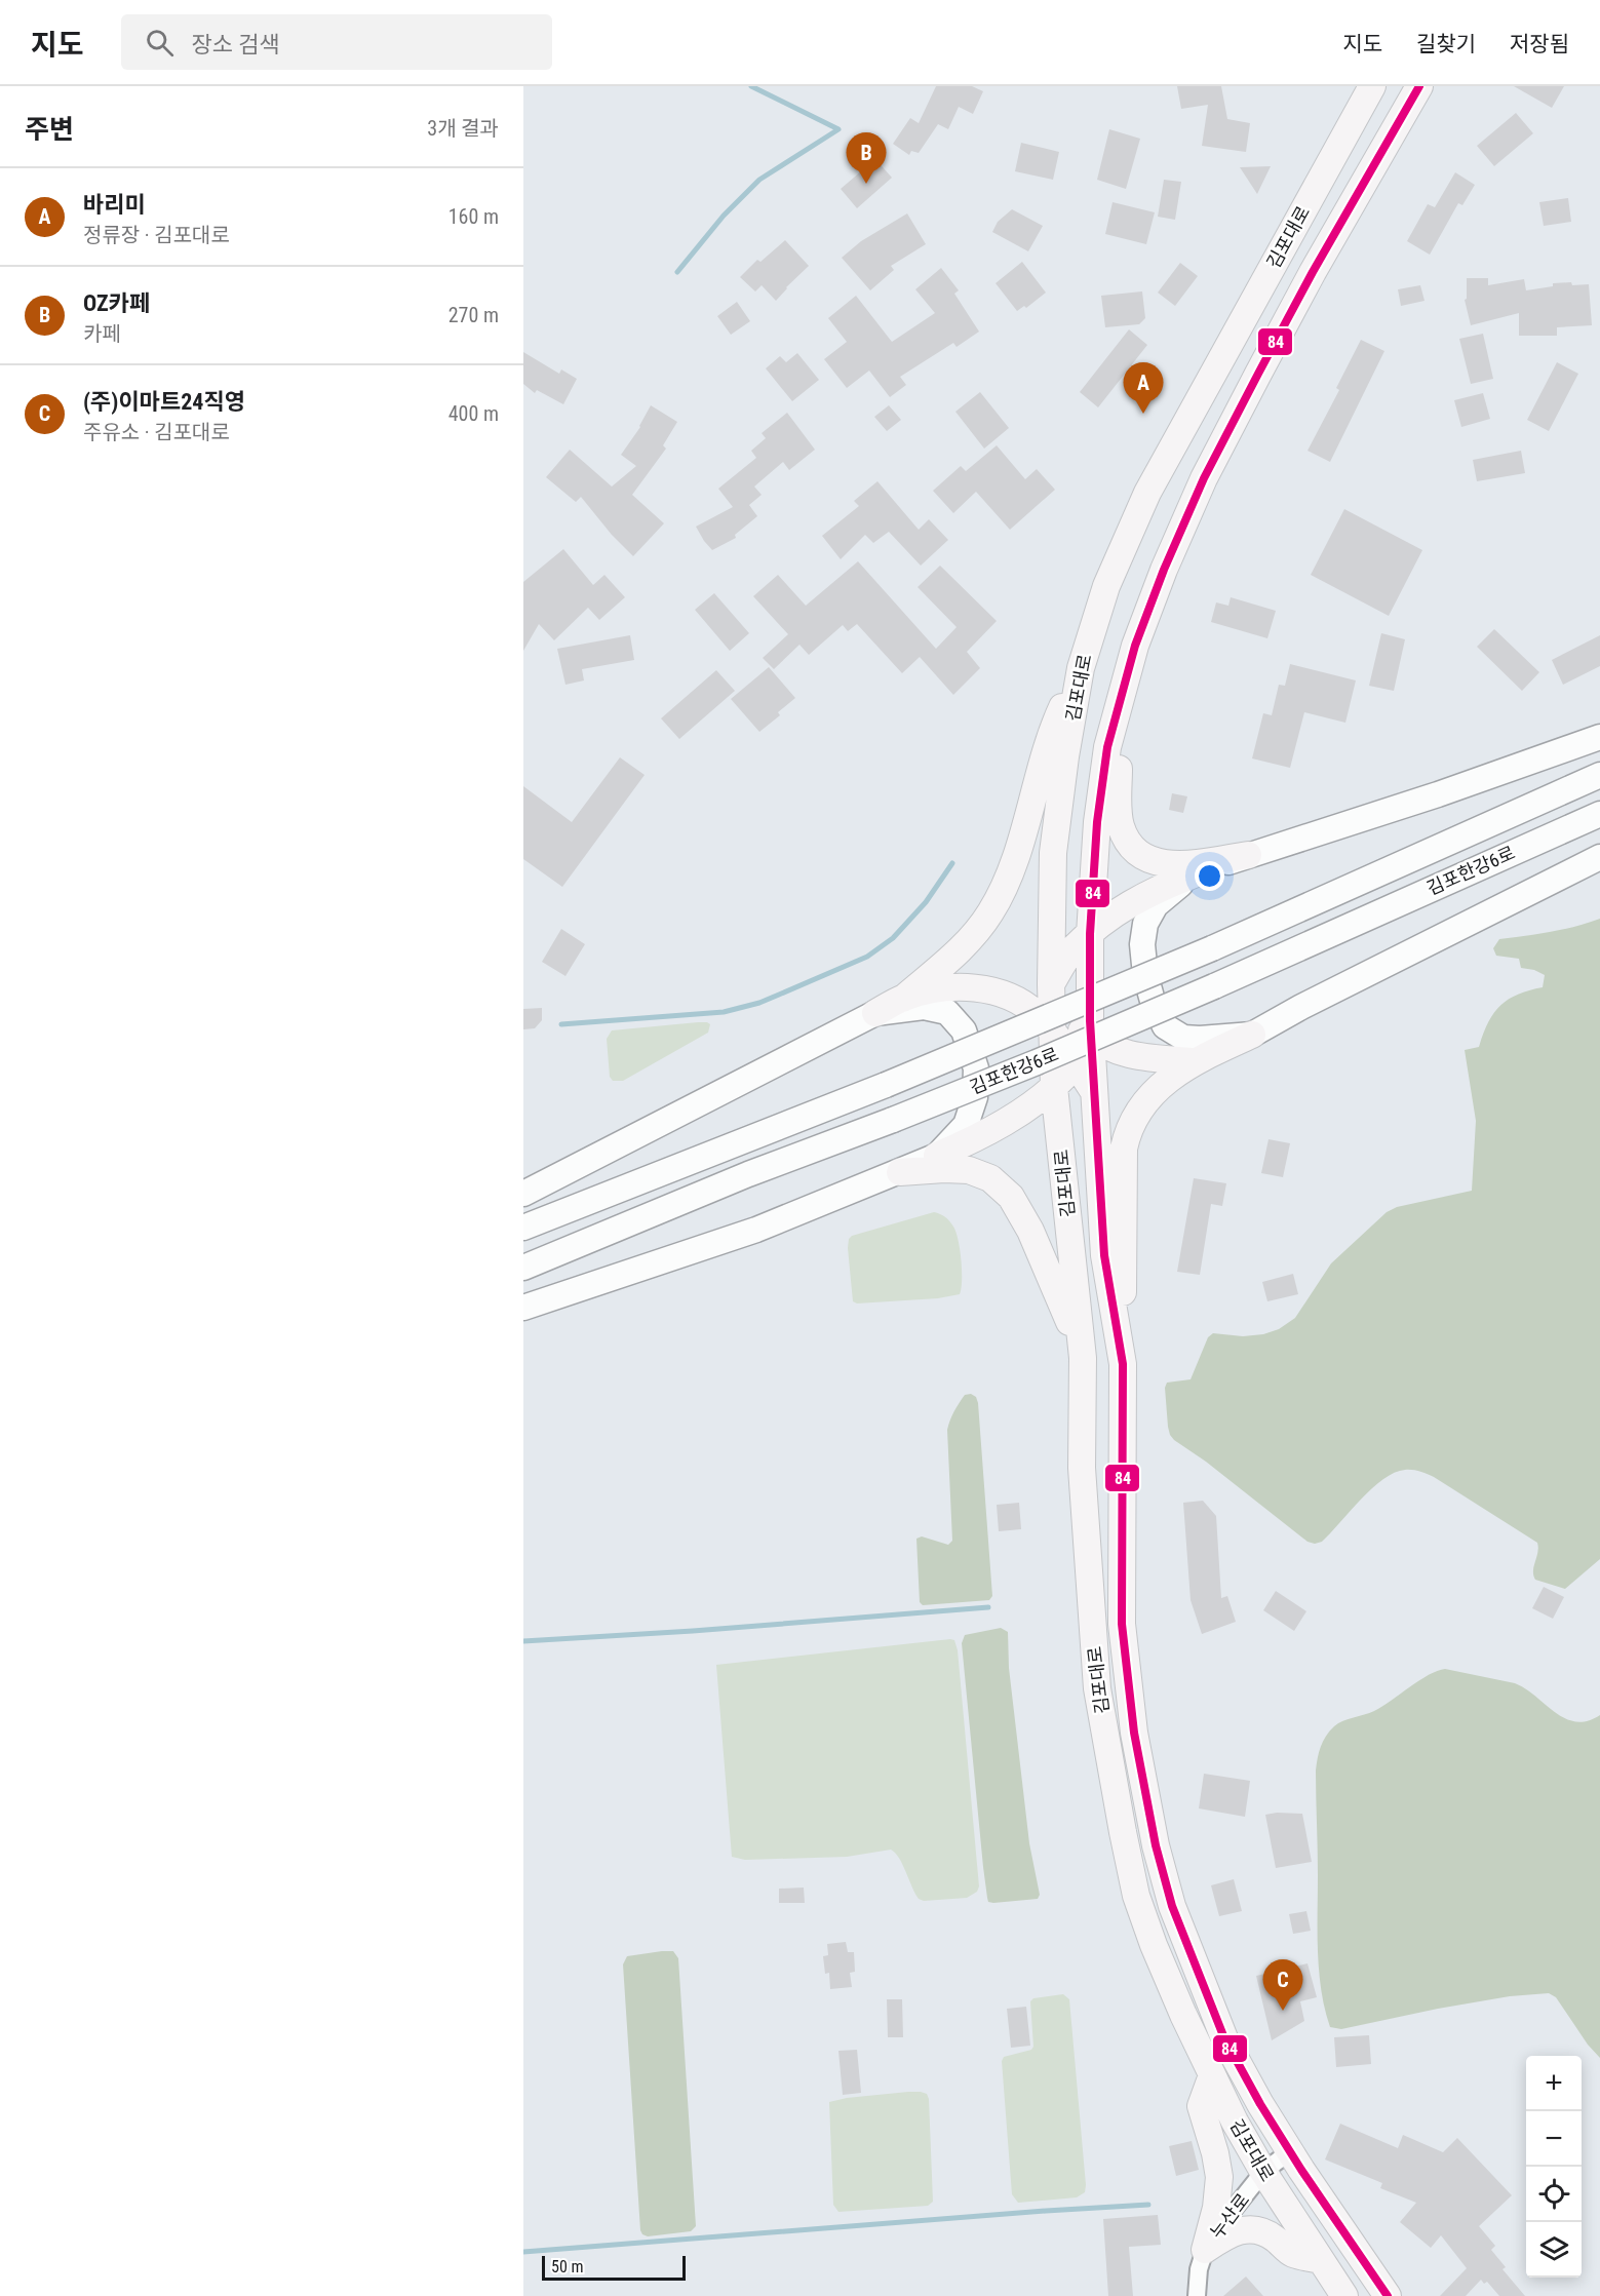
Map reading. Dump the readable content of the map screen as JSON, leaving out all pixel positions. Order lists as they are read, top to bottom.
{
  "streets": {
    "main road": ["김포대로"],
    "street": ["김포한강6로", "누산로"]
  },
  "crossings": [
    ["김포대로", "누산로"]
  ],
  "lines": ["transit line 84"],
  "scale_bar": "50 m",
  "page": {
    "header": "지도",
    "search": "장소 검색",
    "nav": ["지도", "길찾기", "저장됨"],
    "heading": ["주변", "3개 결과"],
    "pins": ["B", "A", "C"],
    "list": [
      {
        "mark": "A",
        "name": "바리미",
        "note": "정류장 · 김포대로",
        "value": "160 m"
      },
      {
        "mark": "B",
        "name": "OZ카페",
        "note": "카페",
        "value": "270 m"
      },
      {
        "mark": "C",
        "name": "(주)이마트24직영",
        "note": "주유소 · 김포대로",
        "value": "400 m"
      }
    ],
    "map_buttons": ["+", "−"],
    "scale": "50 m"
  }
}
